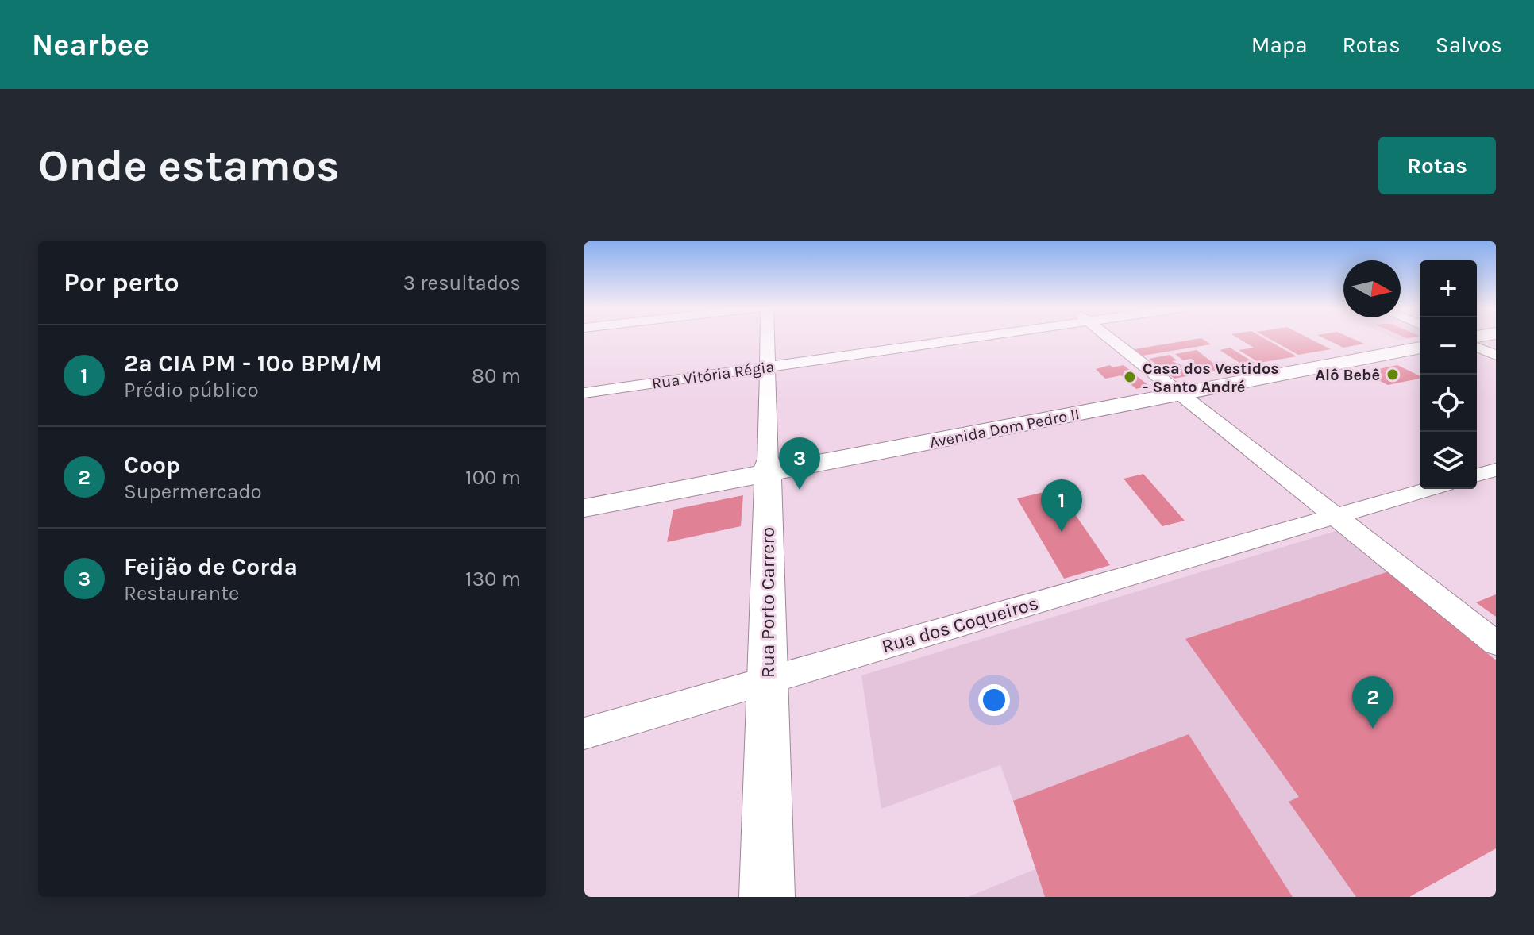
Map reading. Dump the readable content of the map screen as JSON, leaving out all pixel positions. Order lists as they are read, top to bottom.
{
  "streets": {
    "main road": ["Avenida Dom Pedro II", "Rua Porto Carrero"],
    "street": ["Rua Vitória Régia", "Rua dos Coqueiros"]
  },
  "crossings": [
    ["Rua Vitória Régia", "Rua Porto Carrero"],
    ["Avenida Dom Pedro II", "Rua Porto Carrero"],
    ["Rua Porto Carrero", "Rua dos Coqueiros"]
  ],
  "places": ["Alô Bebê", "Casa dos Vestidos - Santo André"],
  "north": "right",
  "page": {
    "header": "Nearbee",
    "nav": ["Mapa", "Rotas", "Salvos"],
    "buttons": "Rotas",
    "title": "Onde estamos",
    "heading": ["Por perto", "3 resultados"],
    "map_buttons": ["+", "−"],
    "list": [
      {
        "mark": "1",
        "name": "2ª CIA PM - 10º BPM/M",
        "note": "Prédio público",
        "value": "80 m"
      },
      {
        "mark": "2",
        "name": "Coop",
        "note": "Supermercado",
        "value": "100 m"
      },
      {
        "mark": "3",
        "name": "Feijão de Corda",
        "note": "Restaurante",
        "value": "130 m"
      }
    ],
    "pins": ["3", "1", "2"]
  }
}
